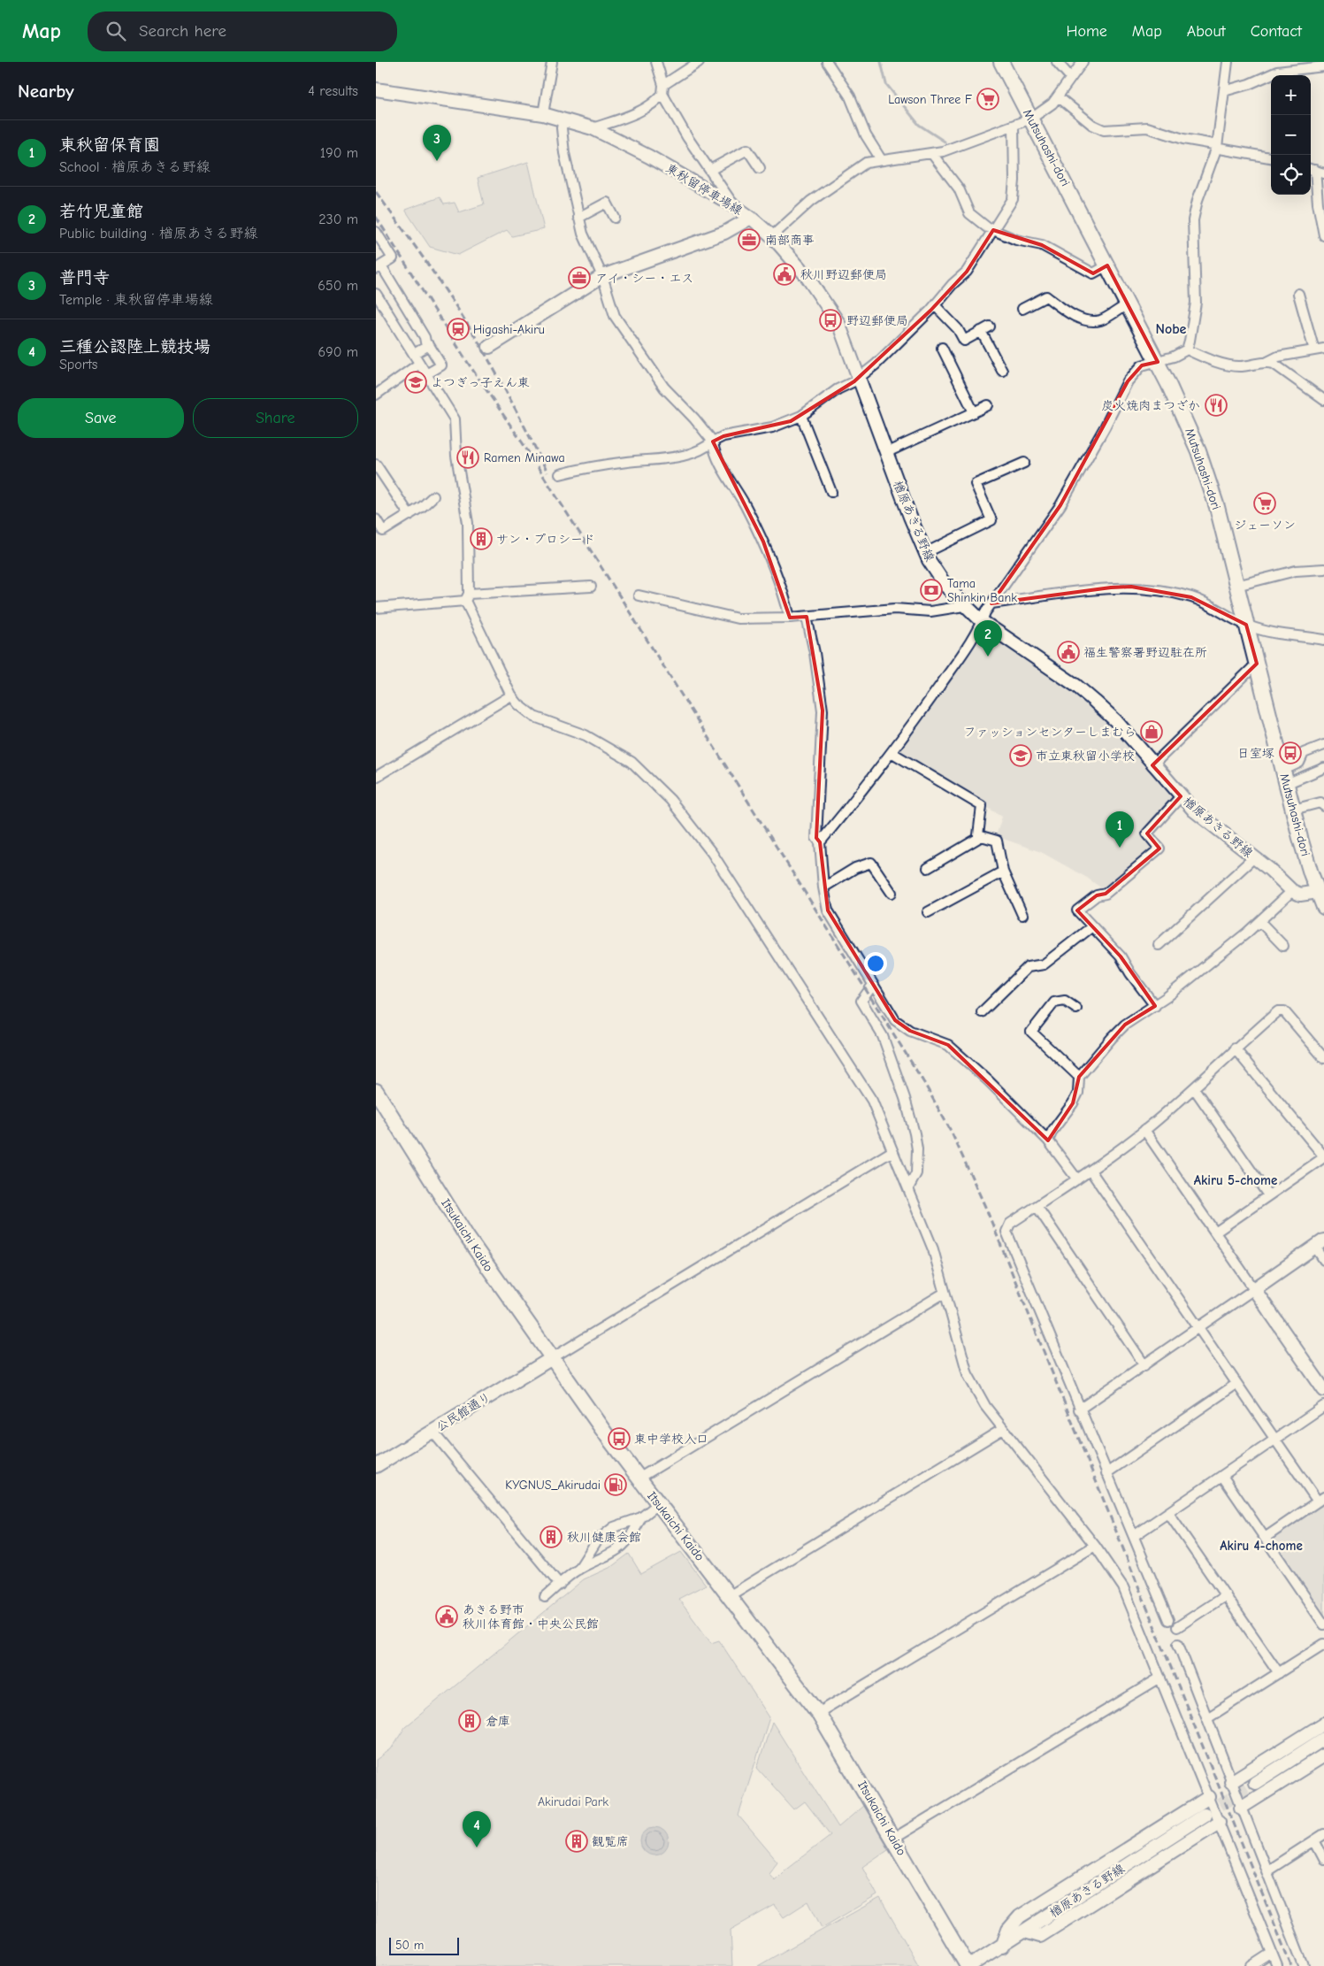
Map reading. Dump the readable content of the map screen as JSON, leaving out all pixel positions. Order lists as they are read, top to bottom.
{
  "streets": {
    "main road": [
      "Mutsuhashi-dori",
      "東秋留停車場線",
      "楢原あきる野線",
      "Itsukaichi Kaido",
      "公民館通り"
    ]
  },
  "crossings": [
    ["東秋留停車場線", "楢原あきる野線"],
    ["楢原あきる野線", "Itsukaichi Kaido"],
    ["Itsukaichi Kaido", "公民館通り"]
  ],
  "districts": ["Nobe", "Akiru 5-chome", "Akiru 4-chome"],
  "parks": ["Akirudai Park"],
  "places": {
    "supermarket": ["Lawson Three F", "ジェーソン"],
    "office": ["南部商事", "アイ・シー・エス"],
    "public building": ["秋川野辺郵便局", "福生警察署野辺駐在所", "あきる野市 秋川体育館・中央公民館"],
    "bus stop": ["野辺郵便局", "日室塚", "東中学校入口"],
    "station": ["Higashi-Akiru"],
    "school or university": ["よつぎっ⼦えん東", "市立東秋留小学校"],
    "restaurant": ["炭火焼肉まつざか", "Ramen Minawa"],
    "building": [
      "サン・プロシード",
      "秋川健康会館",
      "倉庫",
      "観覧席"
    ],
    "bank": ["Tama Shinkin Bank"],
    "shop": ["ファッションセンターしまむら"],
    "fuel station": ["KYGNUS_Akirudai"]
  },
  "scale_bar": "50 m",
  "page": {
    "header": "Map",
    "search": "Search here",
    "nav": [
      "Home",
      "Map",
      "About",
      "Contact"
    ],
    "heading": ["Nearby", "4 results"],
    "map_buttons": ["+", "−"],
    "list": [
      {
        "mark": "1",
        "name": "東秋留保育園",
        "note": "School · 楢原あきる野線",
        "value": "190 m"
      },
      {
        "mark": "2",
        "name": "若竹児童館",
        "note": "Public building · 楢原あきる野線",
        "value": "230 m"
      },
      {
        "mark": "3",
        "name": "普門寺",
        "note": "Temple · 東秋留停車場線",
        "value": "650 m"
      },
      {
        "mark": "4",
        "name": "三種公認陸上競技場",
        "note": "Sports",
        "value": "690 m"
      }
    ],
    "pins": [
      "3",
      "2",
      "1",
      "4"
    ],
    "buttons": ["Save", "Share"],
    "scale": "50 m"
  }
}
